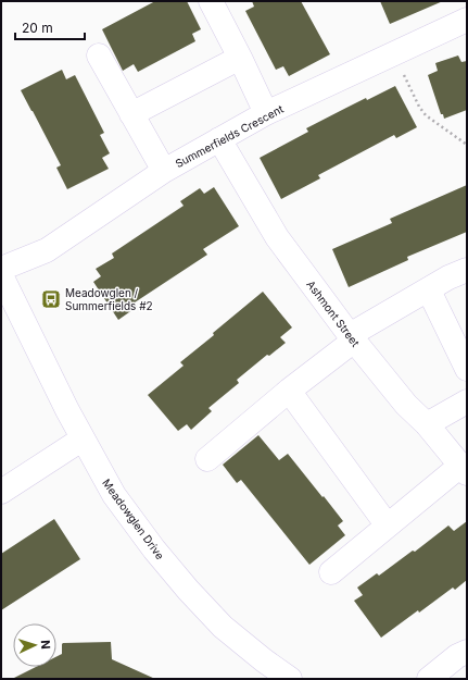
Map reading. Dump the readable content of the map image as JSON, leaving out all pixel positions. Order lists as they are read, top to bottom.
{
  "streets": {
    "street": ["Summerfields Crescent", "Ashmont Street", "Meadowglen Drive"]
  },
  "crossings": [
    ["Summerfields Crescent", "Ashmont Street"]
  ],
  "places": {
    "bus stop": ["Meadowglen / Summerfields #2"]
  },
  "scale_bar": "20 m",
  "north": "right"
}
